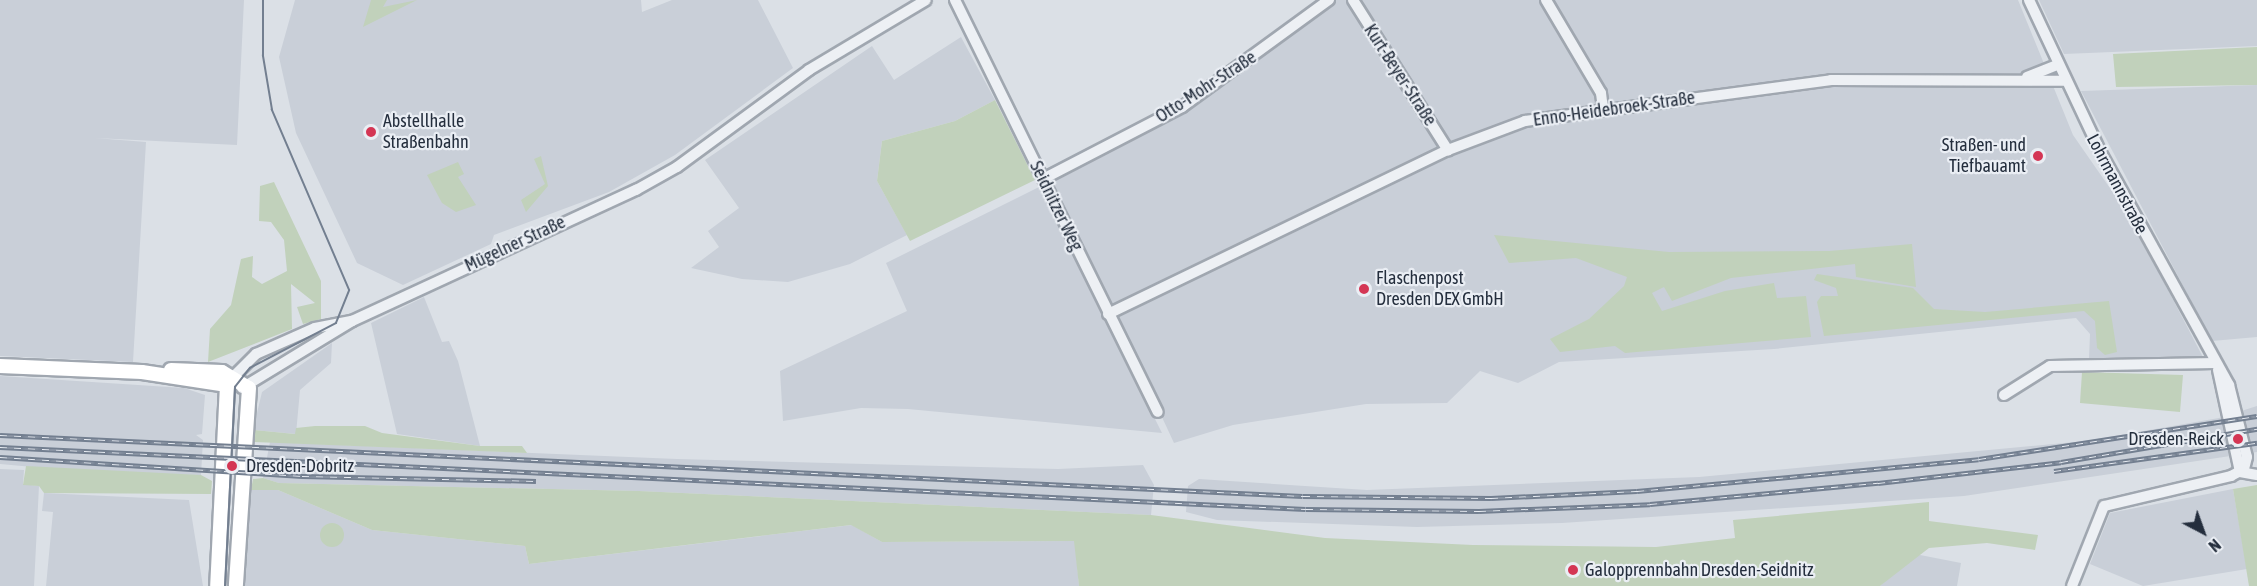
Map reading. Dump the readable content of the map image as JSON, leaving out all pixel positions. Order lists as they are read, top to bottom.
{
  "streets": {
    "street": [
      "Kurt-Beyer-Straße",
      "Otto-Mohr-Straße",
      "Enno-Heidebroek-Straße",
      "Lohrmannstraße",
      "Seidnitzer Weg",
      "Mügelner Straße"
    ]
  },
  "crossings": [
    ["Kurt-Beyer-Straße", "Enno-Heidebroek-Straße"],
    ["Otto-Mohr-Straße", "Seidnitzer Weg"],
    ["Enno-Heidebroek-Straße", "Lohrmannstraße"],
    ["Enno-Heidebroek-Straße", "Seidnitzer Weg"]
  ],
  "places": [
    "Abstellhalle Straßenbahn",
    "Straßen- und Tiefbauamt",
    "Flaschenpost Dresden DEX GmbH",
    "Dresden-Reick",
    "Dresden-Dobritz",
    "Galopprennbahn Dresden-Seidnitz"
  ],
  "north": "bottom right"
}
